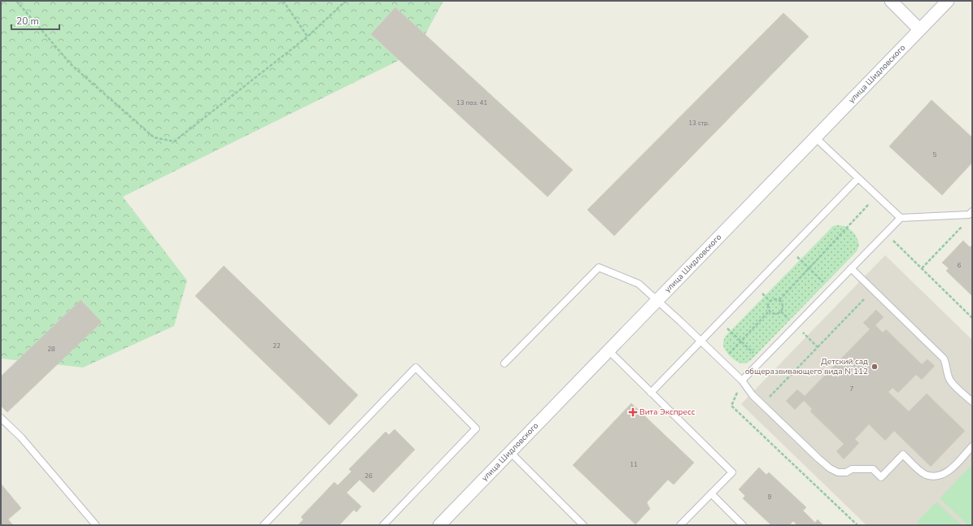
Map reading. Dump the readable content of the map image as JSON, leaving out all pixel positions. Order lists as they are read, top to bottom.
{
  "streets": {
    "street": ["улица Шидловского"]
  },
  "places": {
    "other": ["Детский сад общеразвивающего вида №112"],
    "health": ["Вита Экспресс"]
  },
  "house_numbers": [
    "13 поз. 41",
    "13 стр.",
    "5",
    "6",
    "22",
    "28",
    "7",
    "11",
    "26",
    "9"
  ],
  "scale_bar": "20 m"
}
